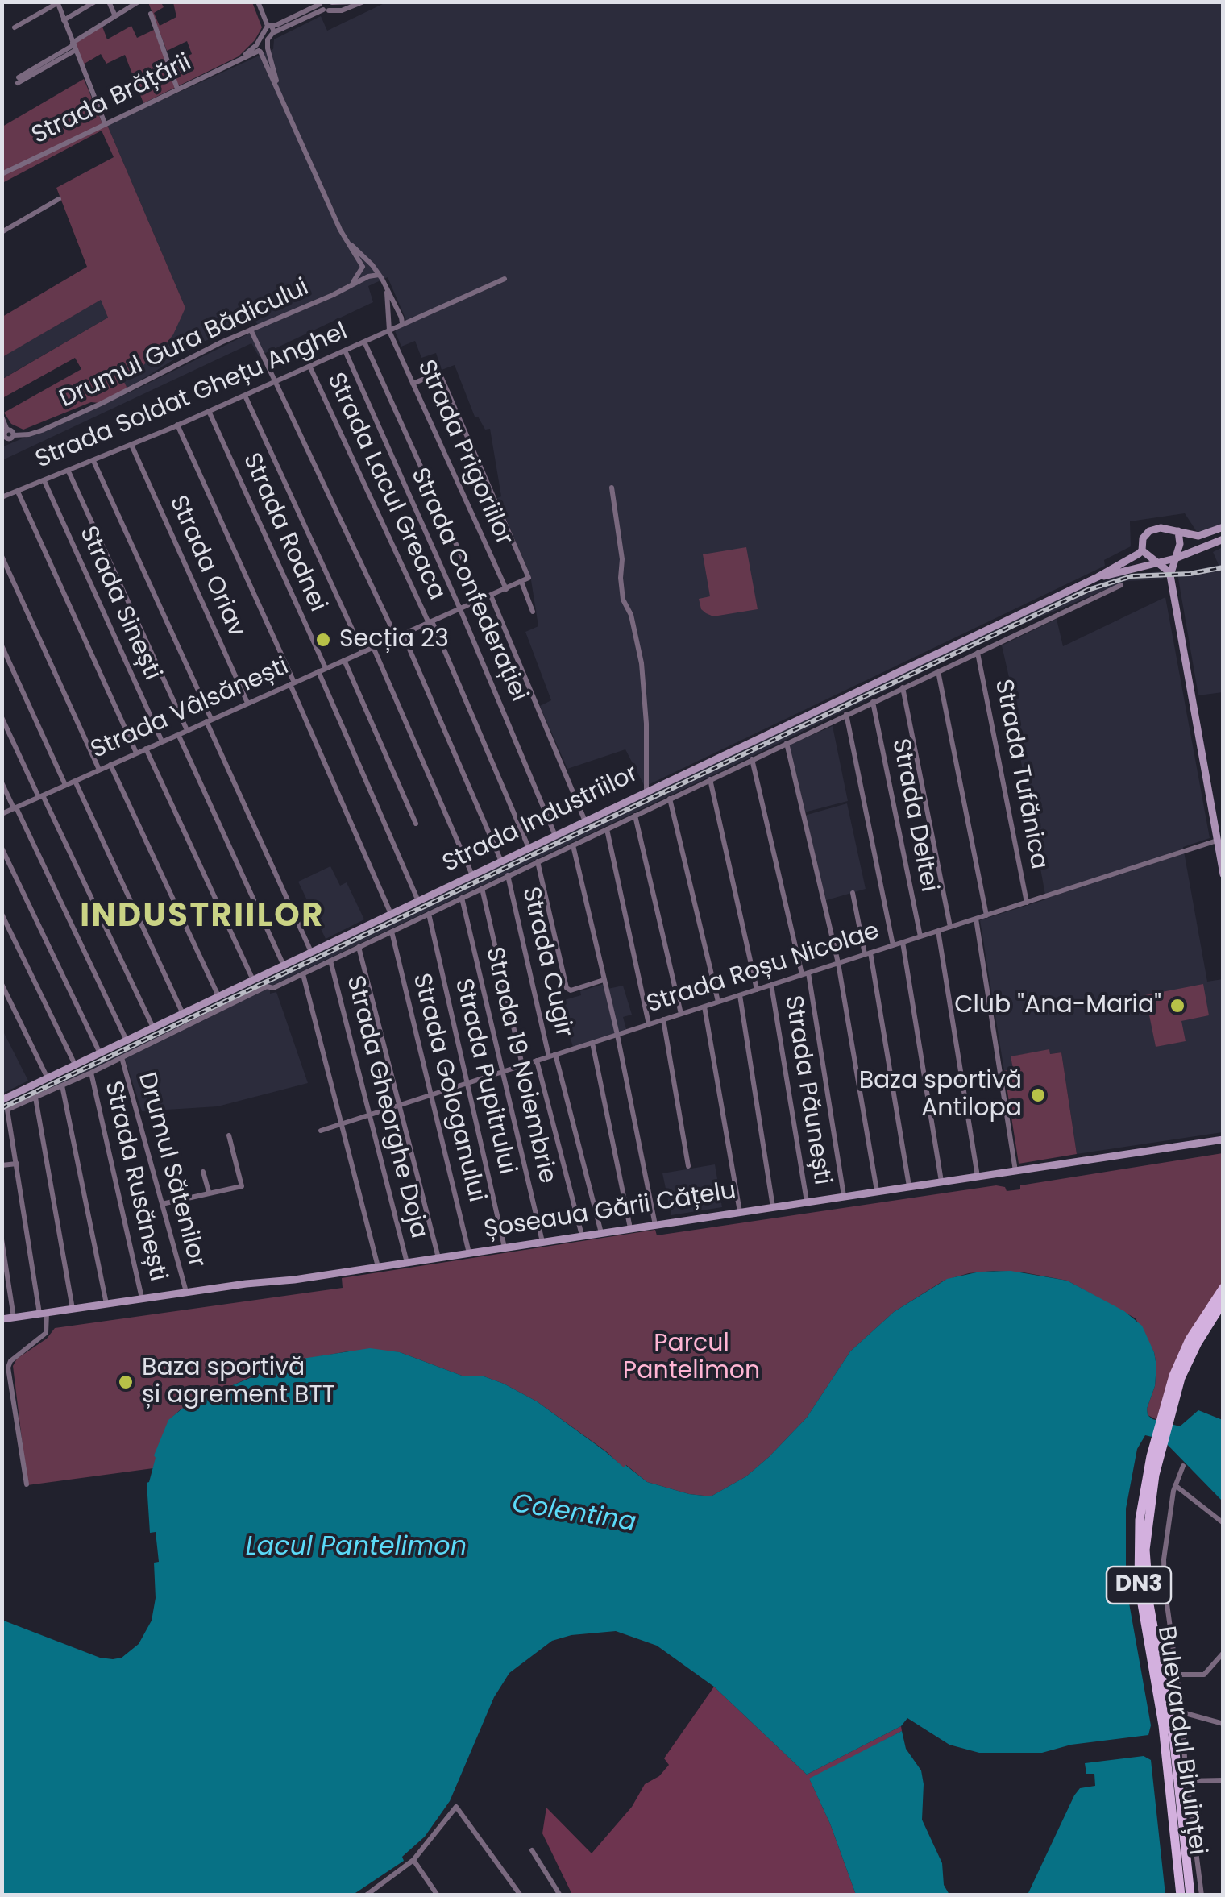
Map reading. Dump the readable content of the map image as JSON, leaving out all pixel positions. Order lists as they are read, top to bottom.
{
  "streets": {
    "main road": [
      "Strada Industriilor",
      "Șoseaua Gării Cățelu",
      "DN3",
      "Bulevardul Biruinței"
    ],
    "street": [
      "Strada Brățării",
      "Drumul Gura Bădicului",
      "Strada Soldat Ghețu Anghel",
      "Strada Prigoriilor",
      "Strada Lacul Greaca",
      "Strada Rodnei",
      "Strada Oriav",
      "Strada Confederației",
      "Strada Sinești",
      "Strada Vâlsănești",
      "Strada Tufănica",
      "Strada Deltei",
      "Strada Cugir",
      "Strada Roșu Nicolae",
      "Strada 19 Noiembrie",
      "Strada Pupitrului",
      "Strada Gologanului",
      "Strada Păunești",
      "Strada Gheorghe Doja",
      "Drumul Sătenilor",
      "Strada Rusănești"
    ]
  },
  "crossings": [
    ["Strada Soldat Ghețu Anghel", "Strada Prigoriilor"],
    ["Strada Soldat Ghețu Anghel", "Strada Lacul Greaca"],
    ["Strada Soldat Ghețu Anghel", "Strada Rodnei"],
    ["Strada Soldat Ghețu Anghel", "Strada Oriav"],
    ["Strada Soldat Ghețu Anghel", "Strada Confederației"],
    ["Strada Soldat Ghețu Anghel", "Strada Sinești"],
    ["Strada Prigoriilor", "Strada Vâlsănești"],
    ["Strada Lacul Greaca", "Strada Vâlsănești"],
    ["Strada Lacul Greaca", "Strada Industriilor"],
    ["Strada Rodnei", "Strada Vâlsănești"],
    ["Strada Oriav", "Strada Vâlsănești"],
    ["Strada Confederației", "Strada Vâlsănești"],
    ["Strada Confederației", "Strada Industriilor"],
    ["Strada Sinești", "Strada Vâlsănești"],
    ["Strada Tufănica", "Strada Roșu Nicolae"],
    ["Strada Deltei", "Strada Roșu Nicolae"],
    ["Strada Cugir", "Strada Roșu Nicolae"],
    ["Strada Cugir", "Șoseaua Gării Cățelu"],
    ["Strada Roșu Nicolae", "Strada 19 Noiembrie"],
    ["Strada Roșu Nicolae", "Strada Pupitrului"],
    ["Strada Roșu Nicolae", "Strada Gologanului"],
    ["Strada Roșu Nicolae", "Strada Păunești"],
    ["Strada Roșu Nicolae", "Strada Gheorghe Doja"],
    ["Strada 19 Noiembrie", "Șoseaua Gării Cățelu"],
    ["Strada Pupitrului", "Șoseaua Gării Cățelu"],
    ["Strada Gologanului", "Șoseaua Gării Cățelu"],
    ["Strada Păunești", "Șoseaua Gării Cățelu"],
    ["Strada Gheorghe Doja", "Șoseaua Gării Cățelu"],
    ["Drumul Sătenilor", "Șoseaua Gării Cățelu"],
    ["Strada Rusănești", "Șoseaua Gării Cățelu"],
    ["DN3", "Bulevardul Biruinței"]
  ],
  "districts": ["INDUSTRIILOR"],
  "water": ["Colentina", "Lacul Pantelimon"],
  "parks": ["Parcul Pantelimon"],
  "places": [
    "Secția 23",
    "Club \"Ana-Maria\"",
    "Baza sportivă Antilopa",
    "Baza sportivă și agrement BTT"
  ]
}
